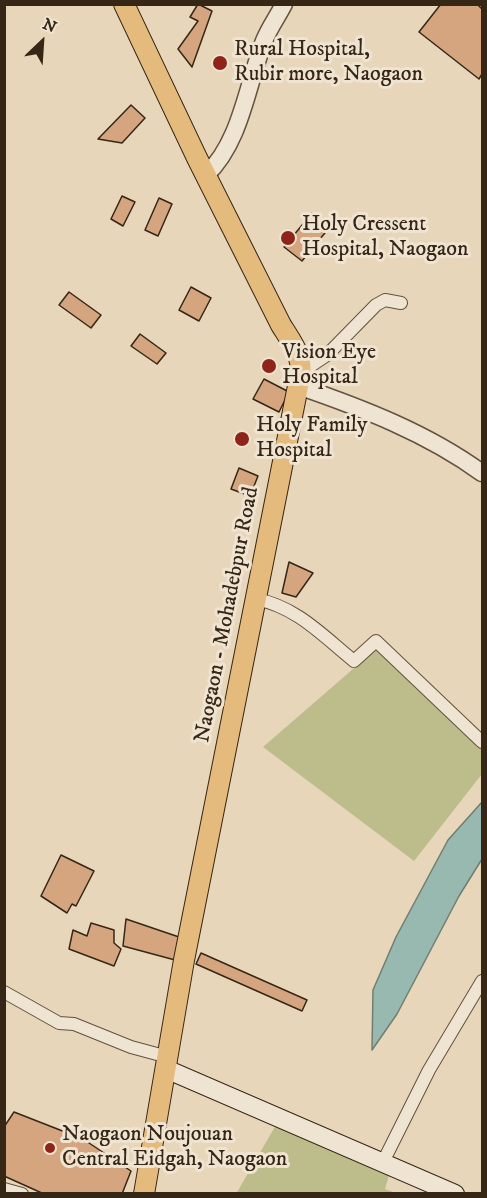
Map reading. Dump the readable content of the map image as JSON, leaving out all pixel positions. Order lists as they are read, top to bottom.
{
  "streets": {
    "main road": ["Naogaon - Mohadebpur Road"]
  },
  "places": [
    "Rural Hospital, Rubir more, Naogaon",
    "Holy Cressent Hospital, Naogaon",
    "Vision Eye Hospital",
    "Holy Family Hospital",
    "Naogaon Noujouan Central Eidgah, Naogaon"
  ],
  "north": "top right"
}
